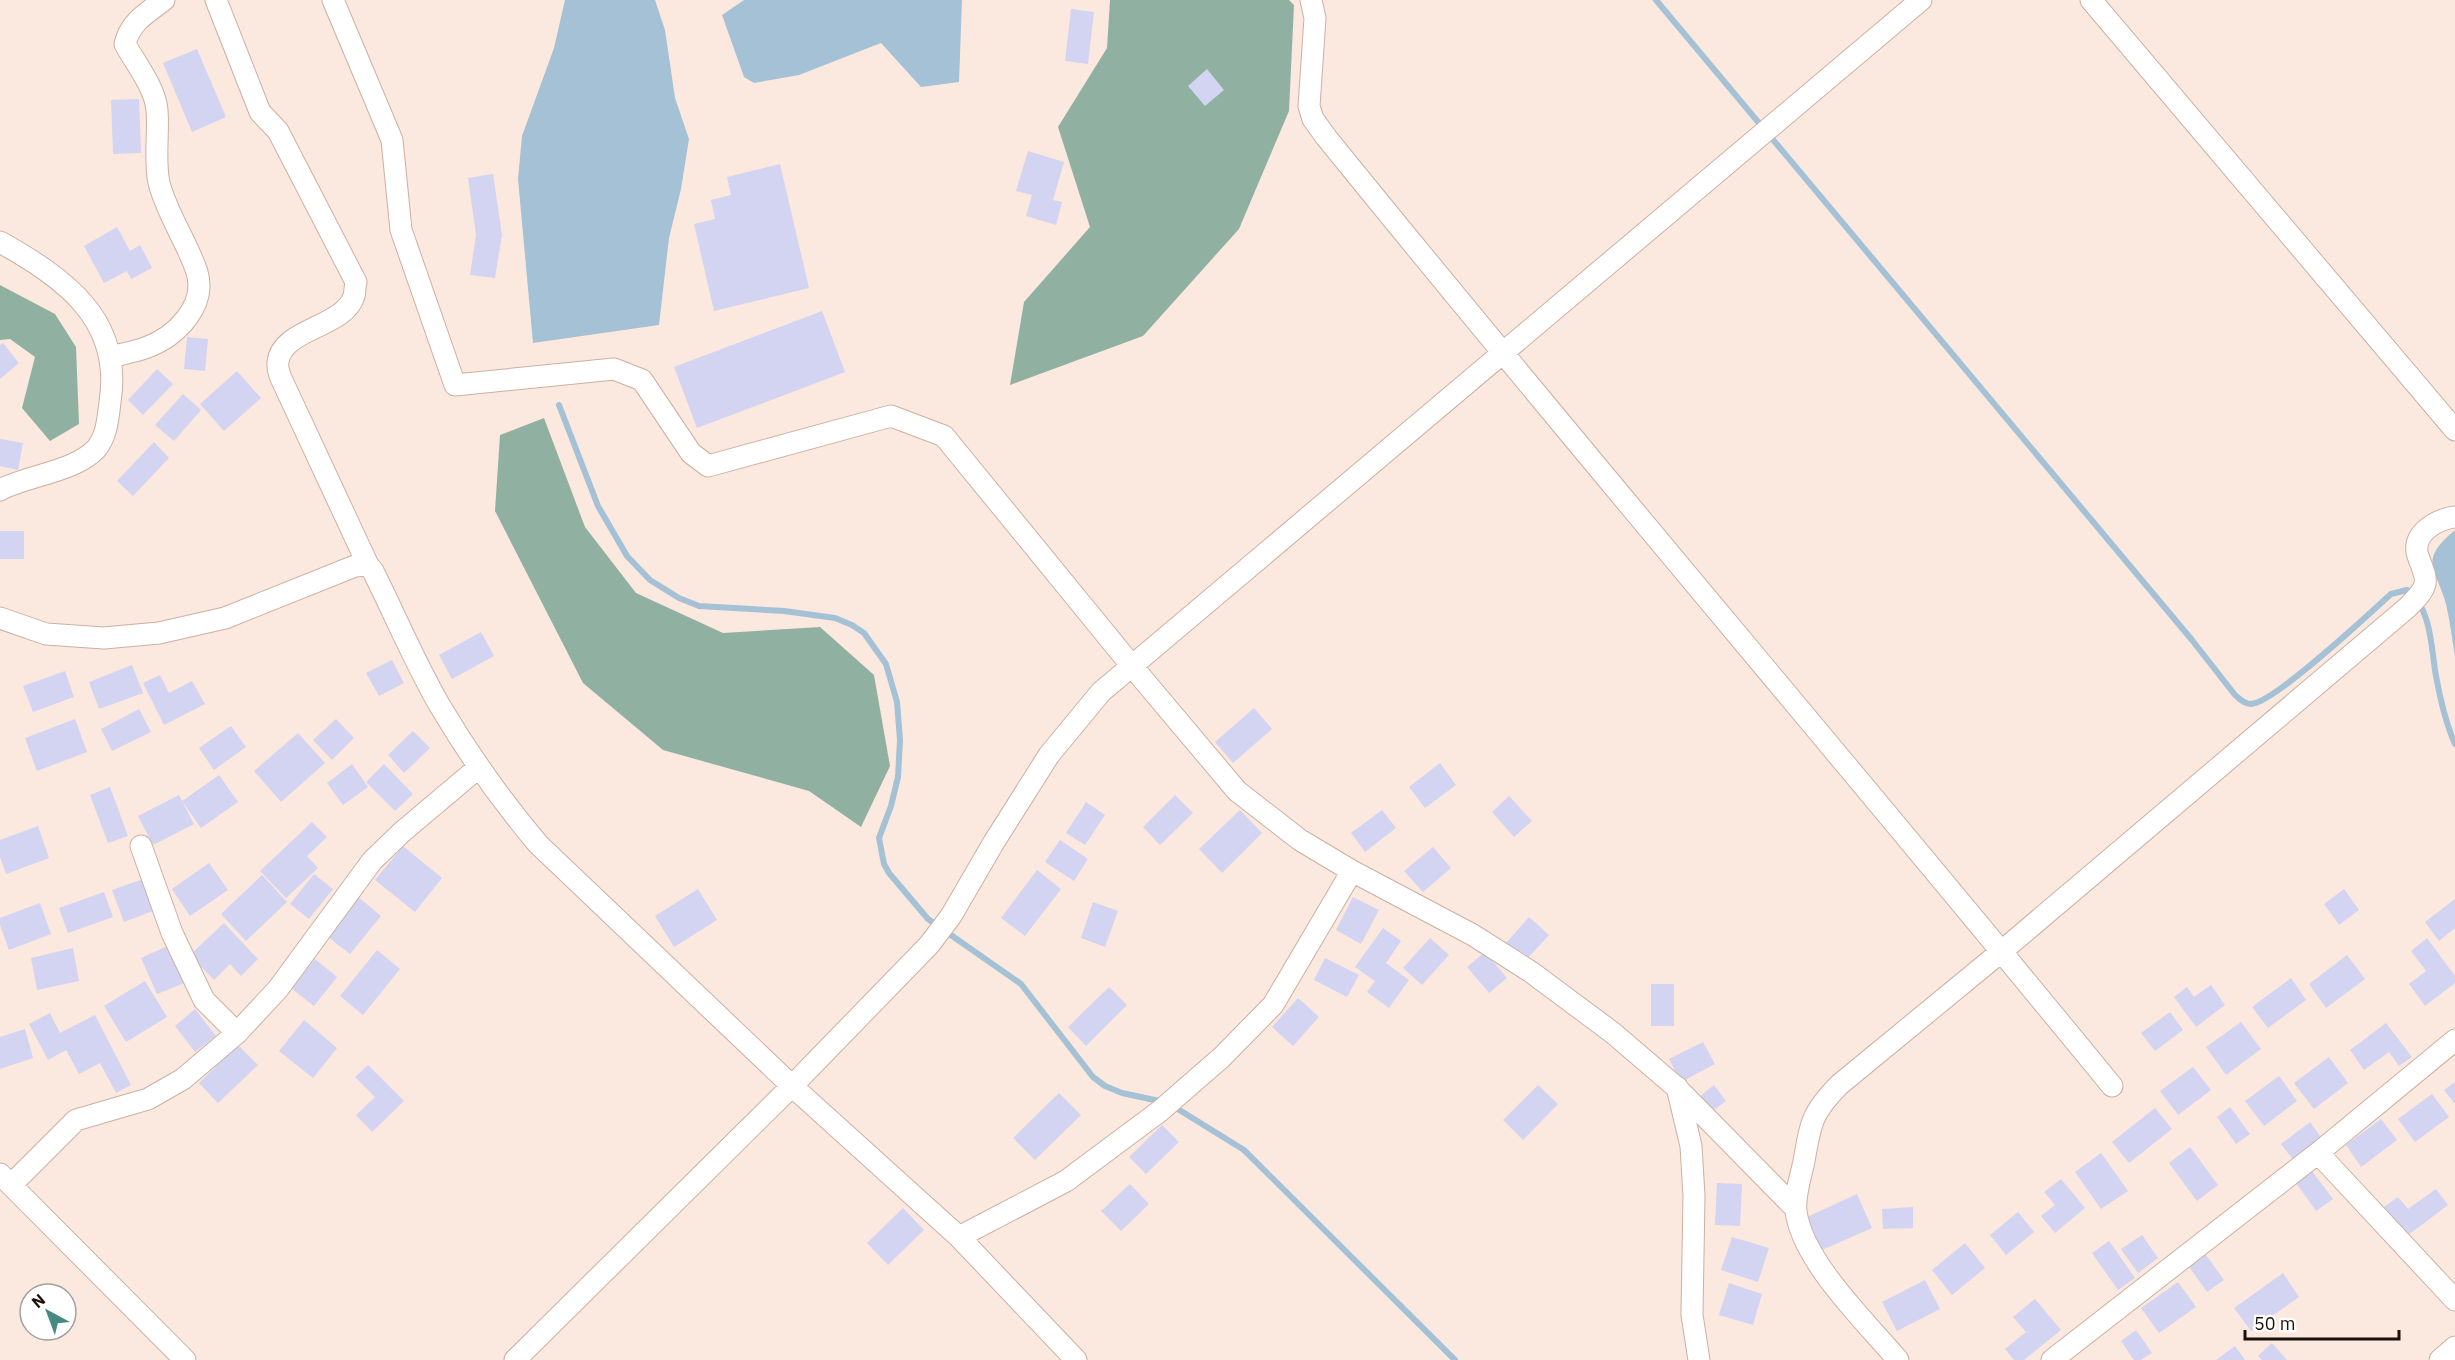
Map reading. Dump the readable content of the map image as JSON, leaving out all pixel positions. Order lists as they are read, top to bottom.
{
  "scale_bar": "50 m",
  "north": "top left"
}
